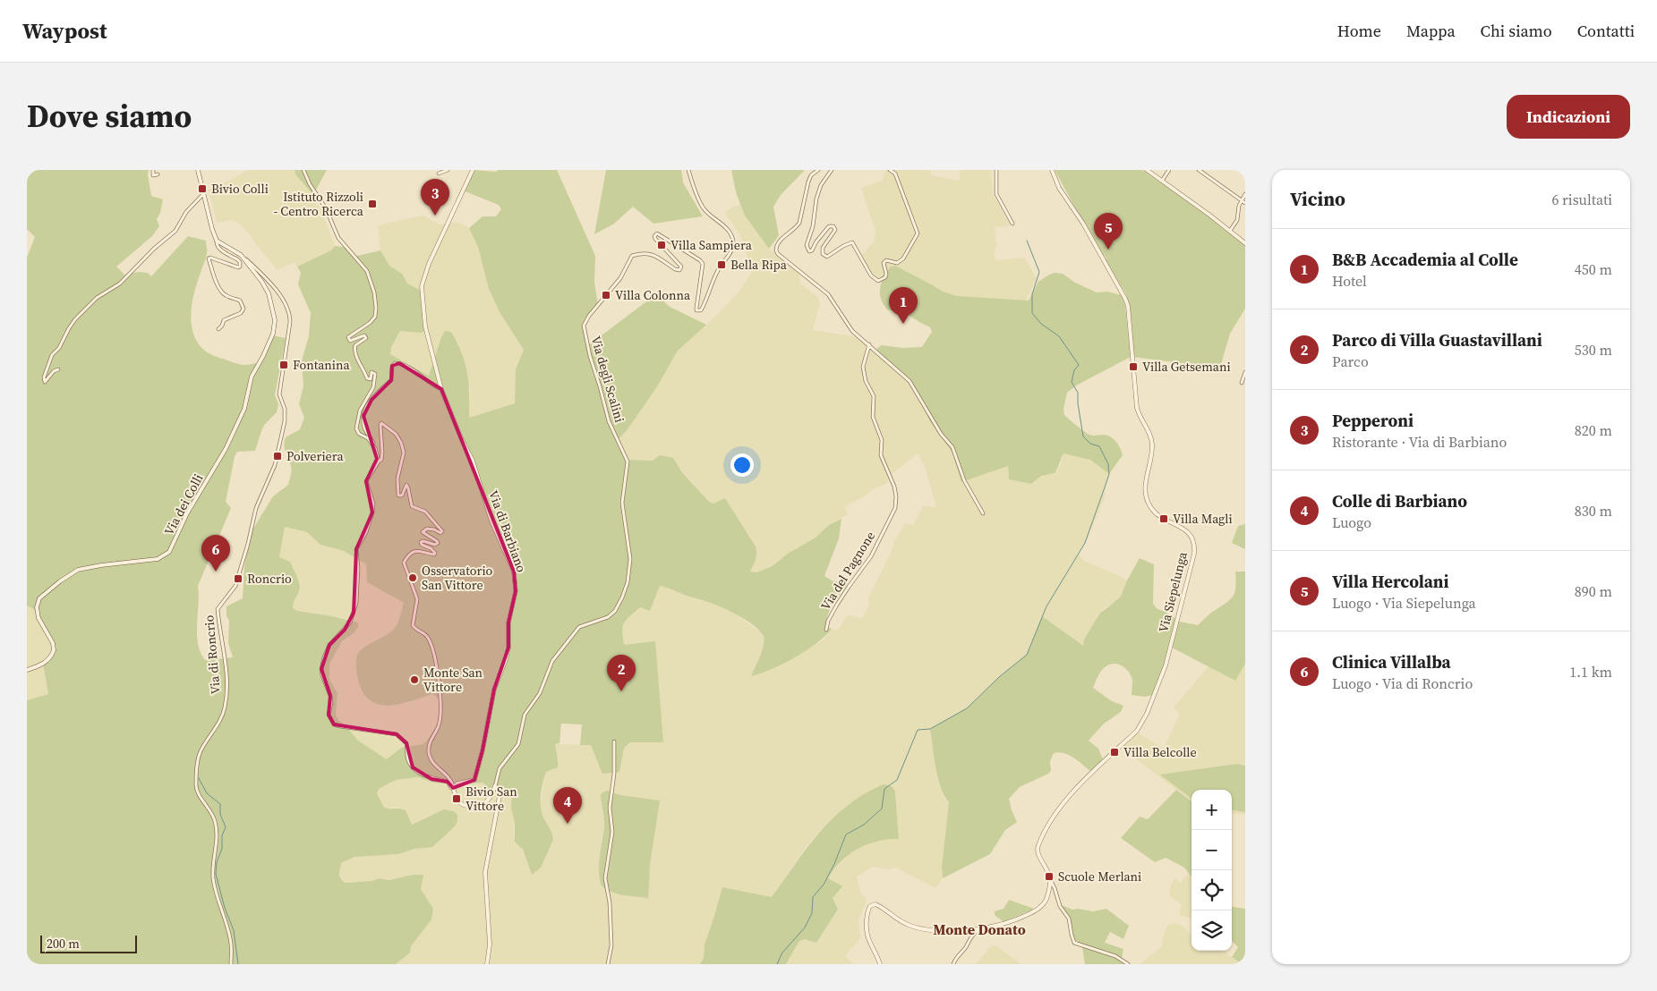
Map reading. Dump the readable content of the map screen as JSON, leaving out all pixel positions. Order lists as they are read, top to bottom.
{
  "streets": {
    "street": [
      "Via degli Scalini",
      "Via dei Colli",
      "Via di Barbiano",
      "Via del Pagnone",
      "Via Siepelunga",
      "Via di Roncrio"
    ]
  },
  "crossings": [
    ["Via dei Colli", "Via di Roncrio"]
  ],
  "districts": ["Monte Donato"],
  "places": {
    "transit": [
      "Bivio Colli",
      "Istituto Rizzoli - Centro Ricerca",
      "Villa Sampiera",
      "Bella Ripa",
      "Villa Colonna",
      "Fontanina",
      "Villa Getsemani",
      "Polveriera",
      "Villa Magli",
      "Roncrio",
      "Villa Belcolle",
      "Bivio San Vittore",
      "Scuole Merlani"
    ],
    "other": ["Osservatorio San Vittore", "Monte San Vittore"]
  },
  "scale_bar": "200 m",
  "page": {
    "header": "Waypost",
    "nav": [
      "Home",
      "Mappa",
      "Chi siamo",
      "Contatti"
    ],
    "title": "Dove siamo",
    "buttons": "Indicazioni",
    "heading": ["Vicino", "6 risultati"],
    "pins": [
      "3",
      "5",
      "1",
      "6",
      "2",
      "4"
    ],
    "list": [
      {
        "mark": "1",
        "name": "B&B Accademia al Colle",
        "note": "Hotel",
        "value": "450 m"
      },
      {
        "mark": "2",
        "name": "Parco di Villa Guastavillani",
        "note": "Parco",
        "value": "530 m"
      },
      {
        "mark": "3",
        "name": "Pepperoni",
        "note": "Ristorante · Via di Barbiano",
        "value": "820 m"
      },
      {
        "mark": "4",
        "name": "Colle di Barbiano",
        "note": "Luogo",
        "value": "830 m"
      },
      {
        "mark": "5",
        "name": "Villa Hercolani",
        "note": "Luogo · Via Siepelunga",
        "value": "890 m"
      },
      {
        "mark": "6",
        "name": "Clinica Villalba",
        "note": "Luogo · Via di Roncrio",
        "value": "1.1 km"
      }
    ],
    "map_buttons": ["+", "−"],
    "scale": "200 m"
  }
}
